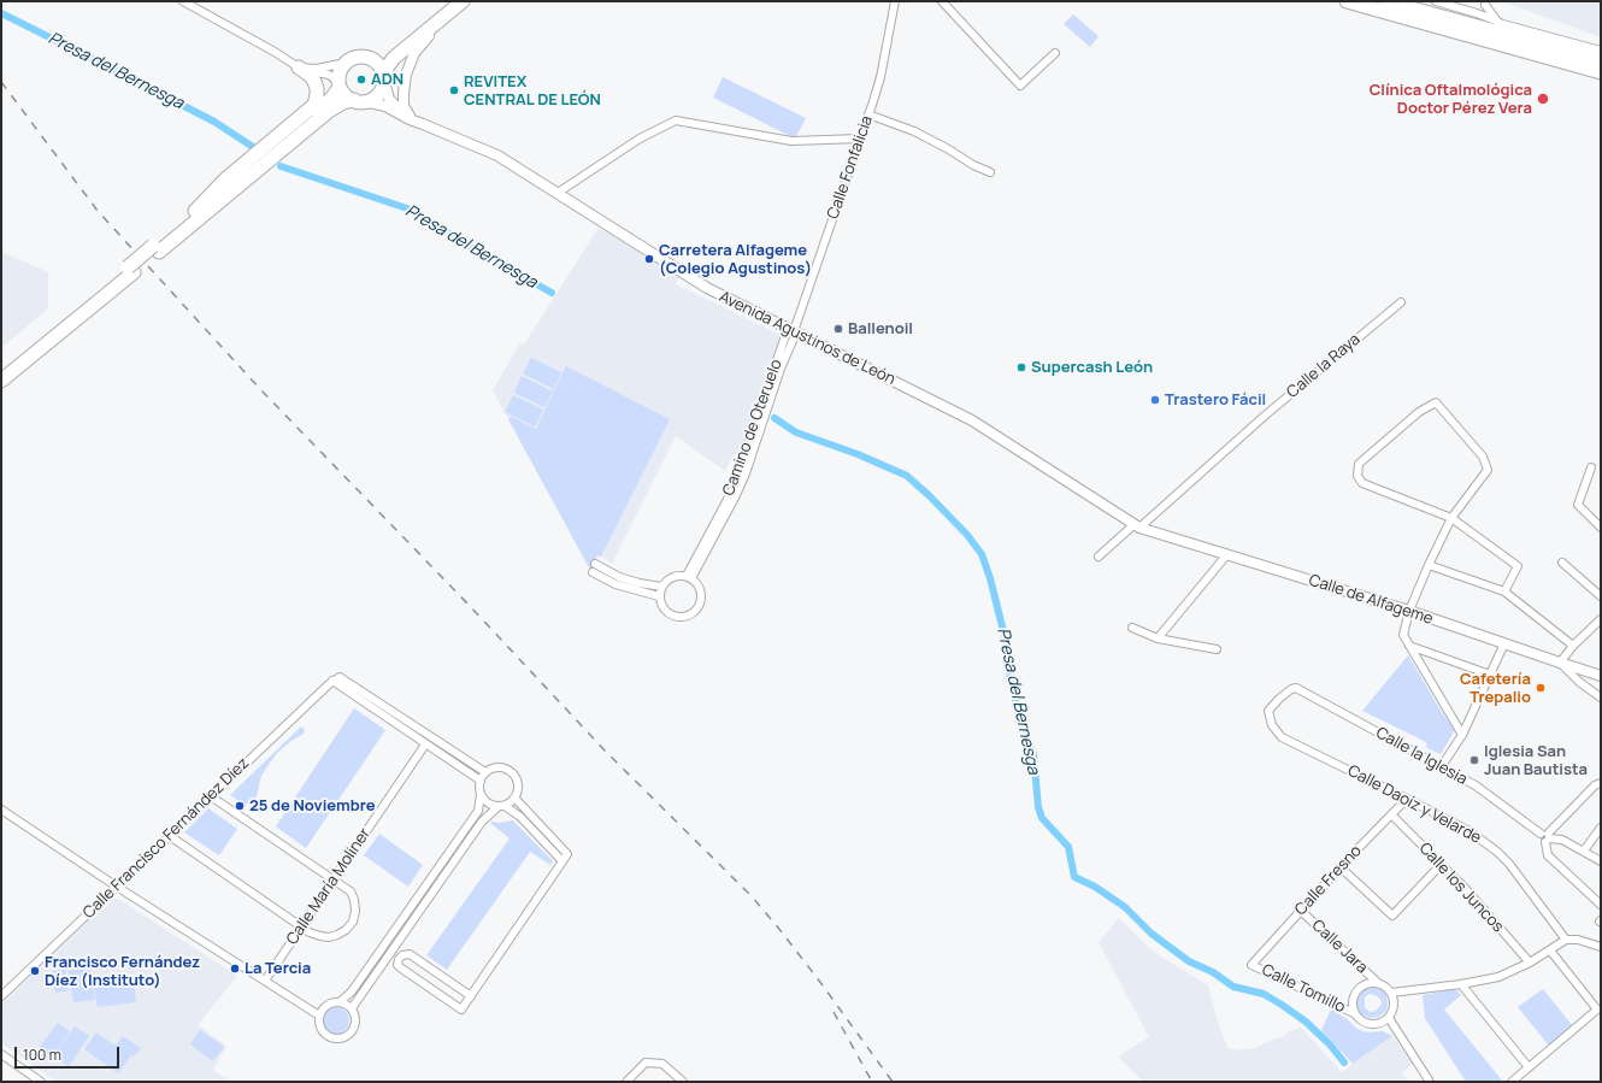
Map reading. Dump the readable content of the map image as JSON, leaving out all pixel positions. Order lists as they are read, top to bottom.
{
  "streets": {
    "street": [
      "Calle Fonfalicia",
      "Avenida Agustinos de León",
      "Calle la Raya",
      "Camino de Oteruelo",
      "Calle de Alfageme",
      "Calle la Iglesia",
      "Calle Daoíz y Velarde",
      "Calle Francisco Fernández Díez",
      "Calle Fresno",
      "Calle María Moliner",
      "Calle los Juncos",
      "Calle Jara",
      "Calle Tomillo"
    ]
  },
  "crossings": [
    ["Calle Fonfalicia", "Avenida Agustinos de León"],
    ["Calle Fonfalicia", "Camino de Oteruelo"],
    ["Avenida Agustinos de León", "Calle la Raya"],
    ["Avenida Agustinos de León", "Camino de Oteruelo"],
    ["Avenida Agustinos de León", "Calle de Alfageme"],
    ["Calle la Raya", "Calle de Alfageme"],
    ["Calle la Iglesia", "Calle Daoíz y Velarde"],
    ["Calle Daoíz y Velarde", "Calle Fresno"],
    ["Calle Fresno", "Calle los Juncos"],
    ["Calle Fresno", "Calle Jara"],
    ["Calle Fresno", "Calle Tomillo"],
    ["Calle Jara", "Calle Tomillo"]
  ],
  "water": ["Presa del Bernesga"],
  "places": [
    "ADN",
    "REVITEX CENTRAL DE LEÓN",
    "Clínica Oftalmológica Doctor Pérez Vera",
    "Carretera Alfageme (Colegio Agustinos)",
    "Ballenoil",
    "Supercash León",
    "Trastero Fácil",
    "Cafetería Trepalio",
    "Iglesia San Juan Bautista",
    "25 de Noviembre",
    "La Tercia",
    "Francisco Fernández Díez (Instituto)"
  ],
  "scale_bar": "100 m"
}
